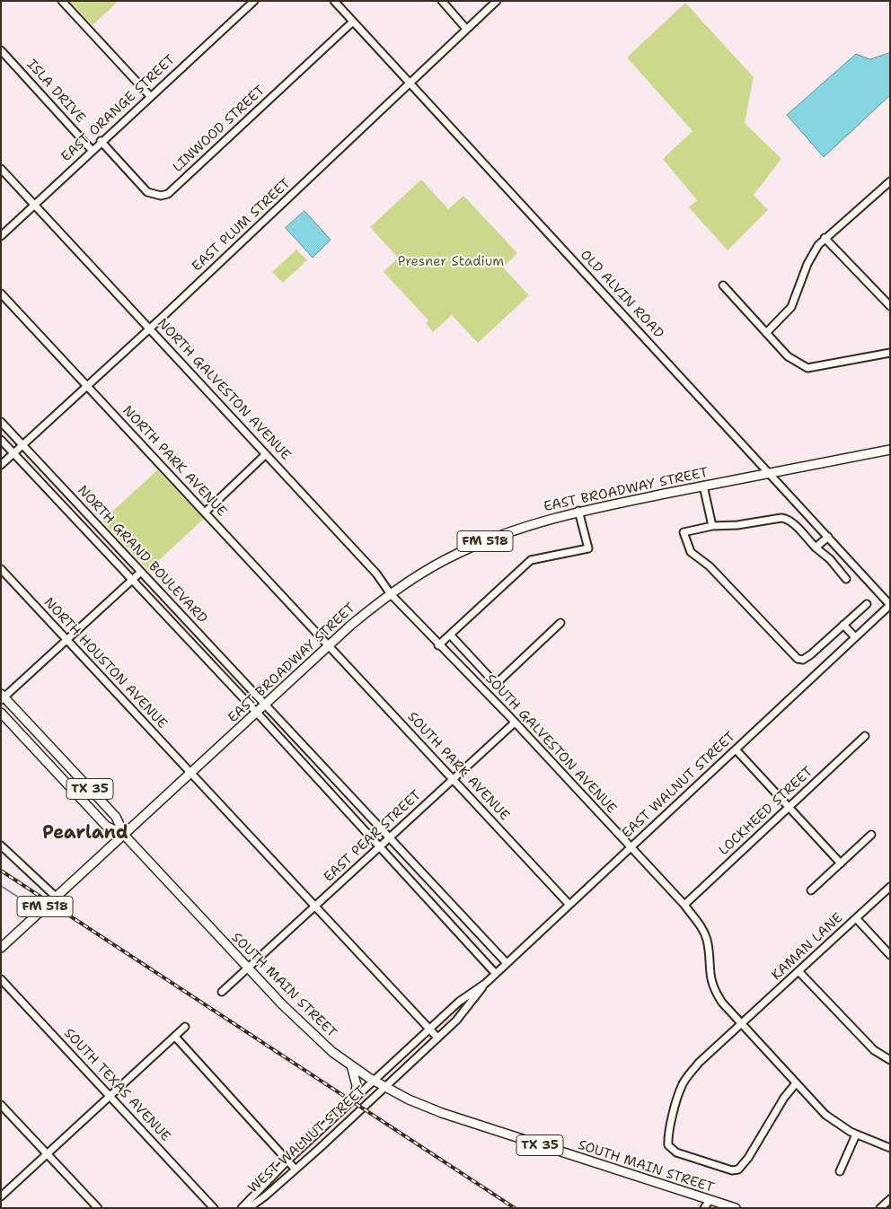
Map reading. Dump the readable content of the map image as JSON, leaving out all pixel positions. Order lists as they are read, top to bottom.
{
  "streets": {
    "main road": [
      "EAST BROADWAY STREET",
      "FM 518",
      "TX 35",
      "SOUTH MAIN STREET"
    ],
    "street": [
      "ISLA DRIVE",
      "EAST ORANGE STREET",
      "LINWOOD STREET",
      "EAST PLUM STREET",
      "OLD ALVIN ROAD",
      "NORTH GALVESTON AVENUE",
      "NORTH PARK AVENUE",
      "NORTH GRAND BOULEVARD",
      "NORTH HOUSTON AVENUE",
      "SOUTH GALVESTON AVENUE",
      "SOUTH PARK AVENUE",
      "EAST WALNUT STREET",
      "LOCKHEED STREET",
      "EAST PEAR STREET",
      "KAMAN LANE",
      "SOUTH TEXAS AVENUE",
      "WEST WALNUT STREET"
    ]
  },
  "crossings": [
    ["ISLA DRIVE", "EAST ORANGE STREET"],
    ["EAST ORANGE STREET", "LINWOOD STREET"],
    ["EAST ORANGE STREET", "NORTH GALVESTON AVENUE"],
    ["LINWOOD STREET", "OLD ALVIN ROAD"],
    ["EAST PLUM STREET", "OLD ALVIN ROAD"],
    ["EAST PLUM STREET", "NORTH GALVESTON AVENUE"],
    ["EAST PLUM STREET", "NORTH PARK AVENUE"],
    ["EAST PLUM STREET", "NORTH GRAND BOULEVARD"],
    ["OLD ALVIN ROAD", "EAST BROADWAY STREET"],
    ["OLD ALVIN ROAD", "EAST WALNUT STREET"],
    ["NORTH GALVESTON AVENUE", "EAST BROADWAY STREET"],
    ["NORTH GALVESTON AVENUE", "SOUTH GALVESTON AVENUE"],
    ["NORTH PARK AVENUE", "EAST BROADWAY STREET"],
    ["NORTH PARK AVENUE", "SOUTH PARK AVENUE"],
    ["EAST BROADWAY STREET", "FM 518"],
    ["EAST BROADWAY STREET", "NORTH GRAND BOULEVARD"],
    ["EAST BROADWAY STREET", "NORTH HOUSTON AVENUE"],
    ["EAST BROADWAY STREET", "SOUTH GALVESTON AVENUE"],
    ["EAST BROADWAY STREET", "SOUTH PARK AVENUE"],
    ["EAST BROADWAY STREET", "TX 35"],
    ["EAST BROADWAY STREET", "SOUTH MAIN STREET"],
    ["FM 518", "TX 35"],
    ["FM 518", "SOUTH MAIN STREET"],
    ["NORTH GRAND BOULEVARD", "EAST WALNUT STREET"],
    ["NORTH GRAND BOULEVARD", "EAST PEAR STREET"],
    ["NORTH HOUSTON AVENUE", "EAST WALNUT STREET"],
    ["NORTH HOUSTON AVENUE", "EAST PEAR STREET"],
    ["SOUTH GALVESTON AVENUE", "EAST WALNUT STREET"],
    ["SOUTH GALVESTON AVENUE", "LOCKHEED STREET"],
    ["SOUTH GALVESTON AVENUE", "EAST PEAR STREET"],
    ["SOUTH GALVESTON AVENUE", "KAMAN LANE"],
    ["SOUTH PARK AVENUE", "EAST WALNUT STREET"],
    ["SOUTH PARK AVENUE", "EAST PEAR STREET"],
    ["EAST WALNUT STREET", "SOUTH MAIN STREET"],
    ["EAST WALNUT STREET", "WEST WALNUT STREET"],
    ["TX 35", "SOUTH MAIN STREET"],
    ["EAST PEAR STREET", "SOUTH MAIN STREET"],
    ["SOUTH MAIN STREET", "WEST WALNUT STREET"]
  ],
  "districts": ["Pearland"],
  "parks": ["Presner Stadium"]
}
